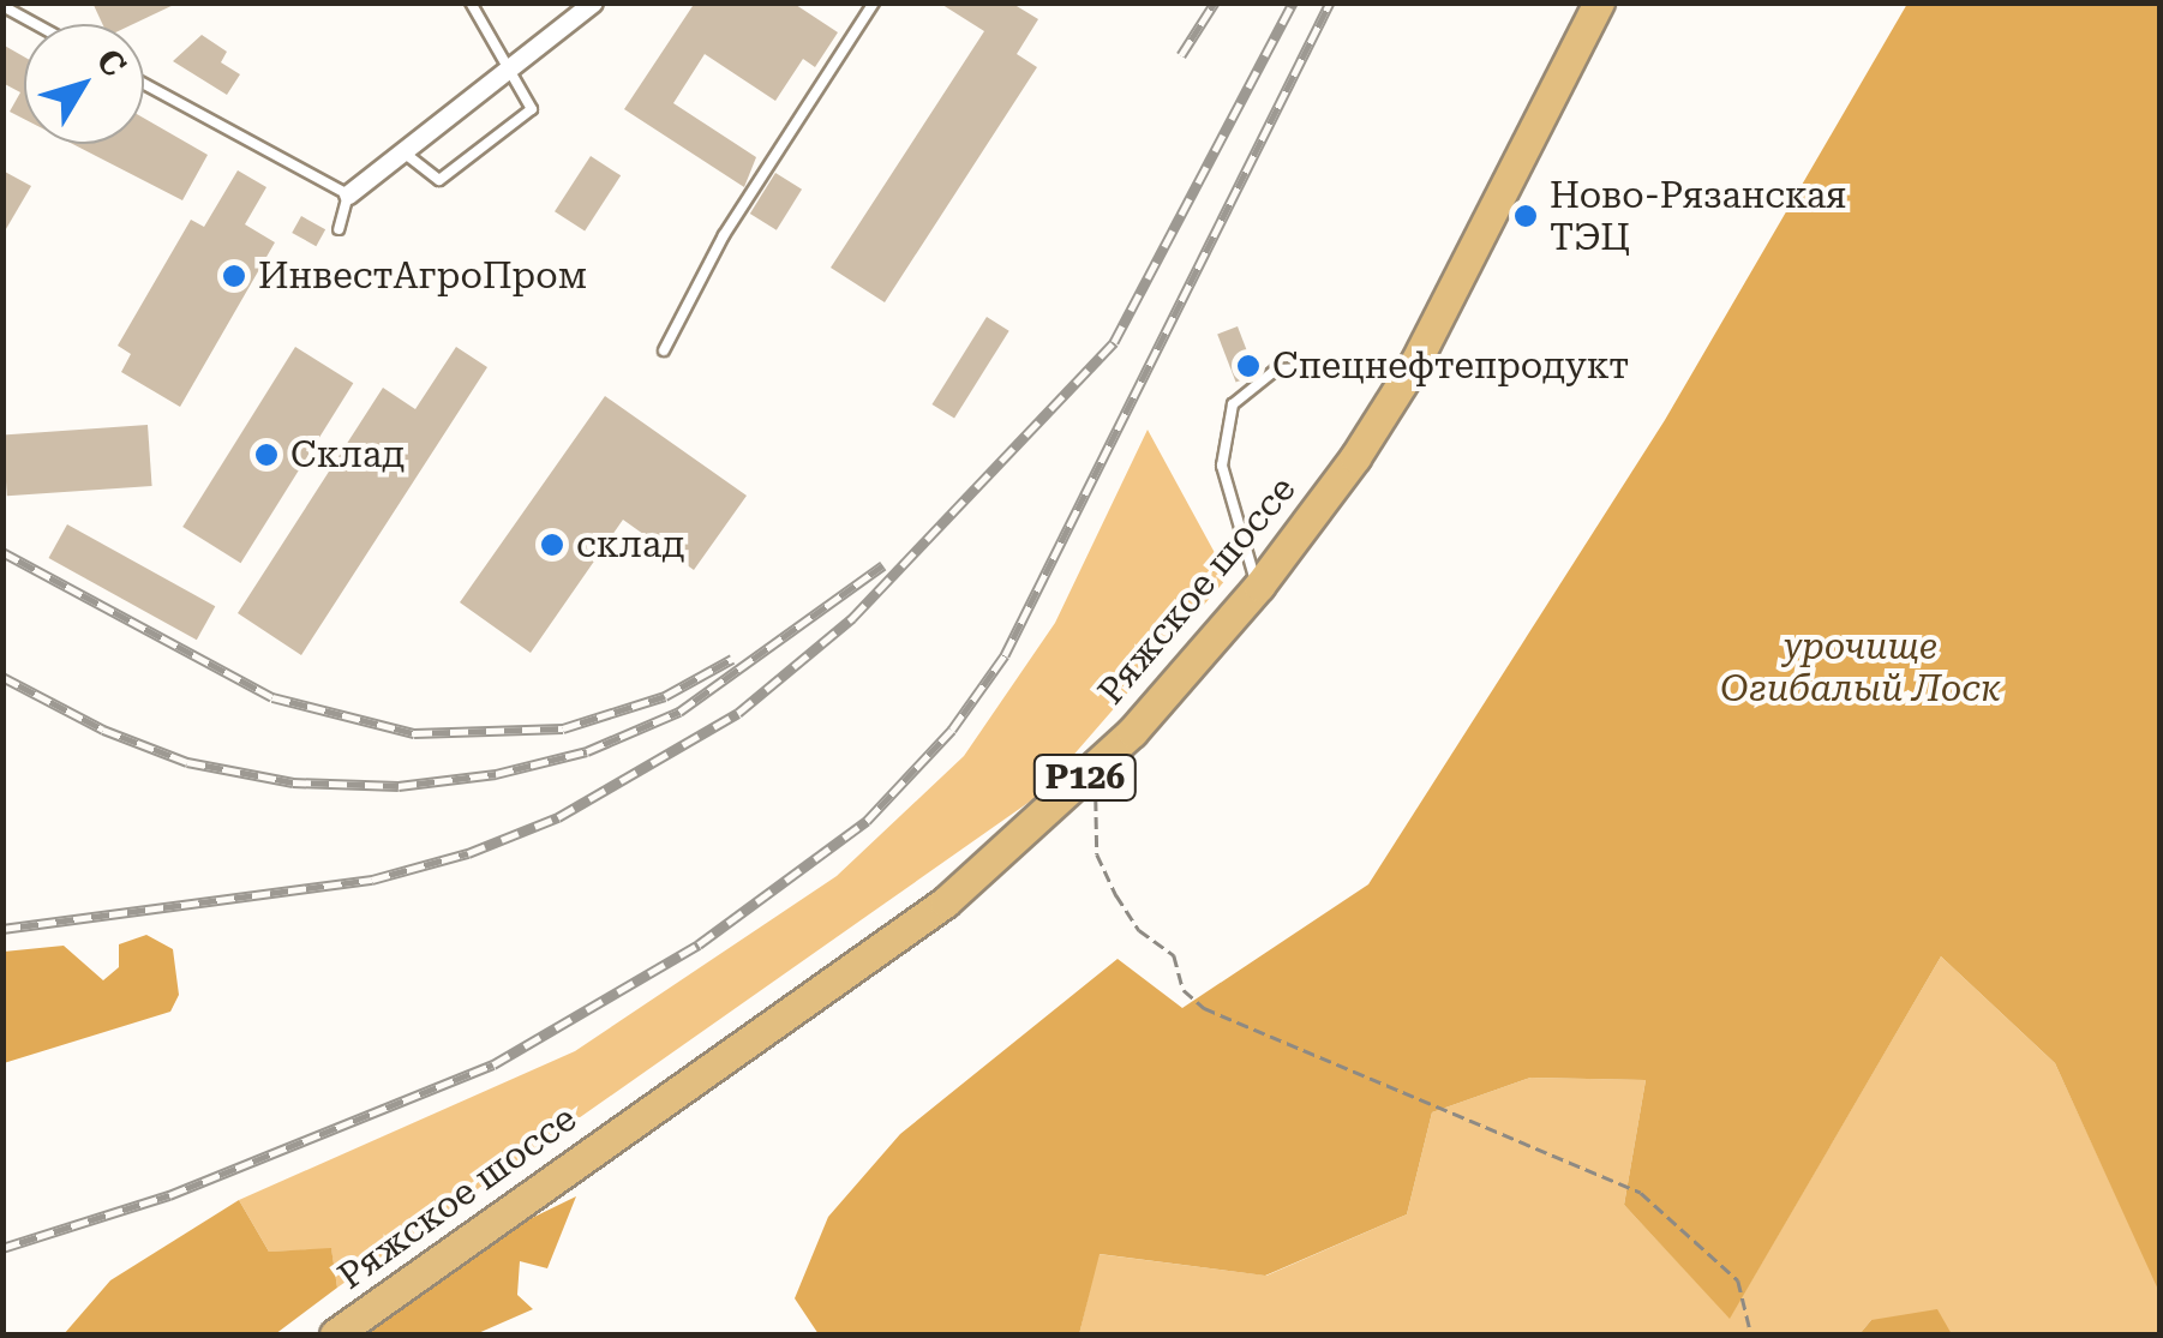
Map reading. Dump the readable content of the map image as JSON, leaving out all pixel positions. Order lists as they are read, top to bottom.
{
  "streets": {
    "main road": ["Ряжское шоссе", "Р126"]
  },
  "parks": ["урочище Огибалый Лоск"],
  "places": [
    "Ново-Рязанская ТЭЦ",
    "ИнвестАгроПром",
    "Спецнефтепродукт",
    "Склад",
    "склад"
  ],
  "north": "top right"
}
